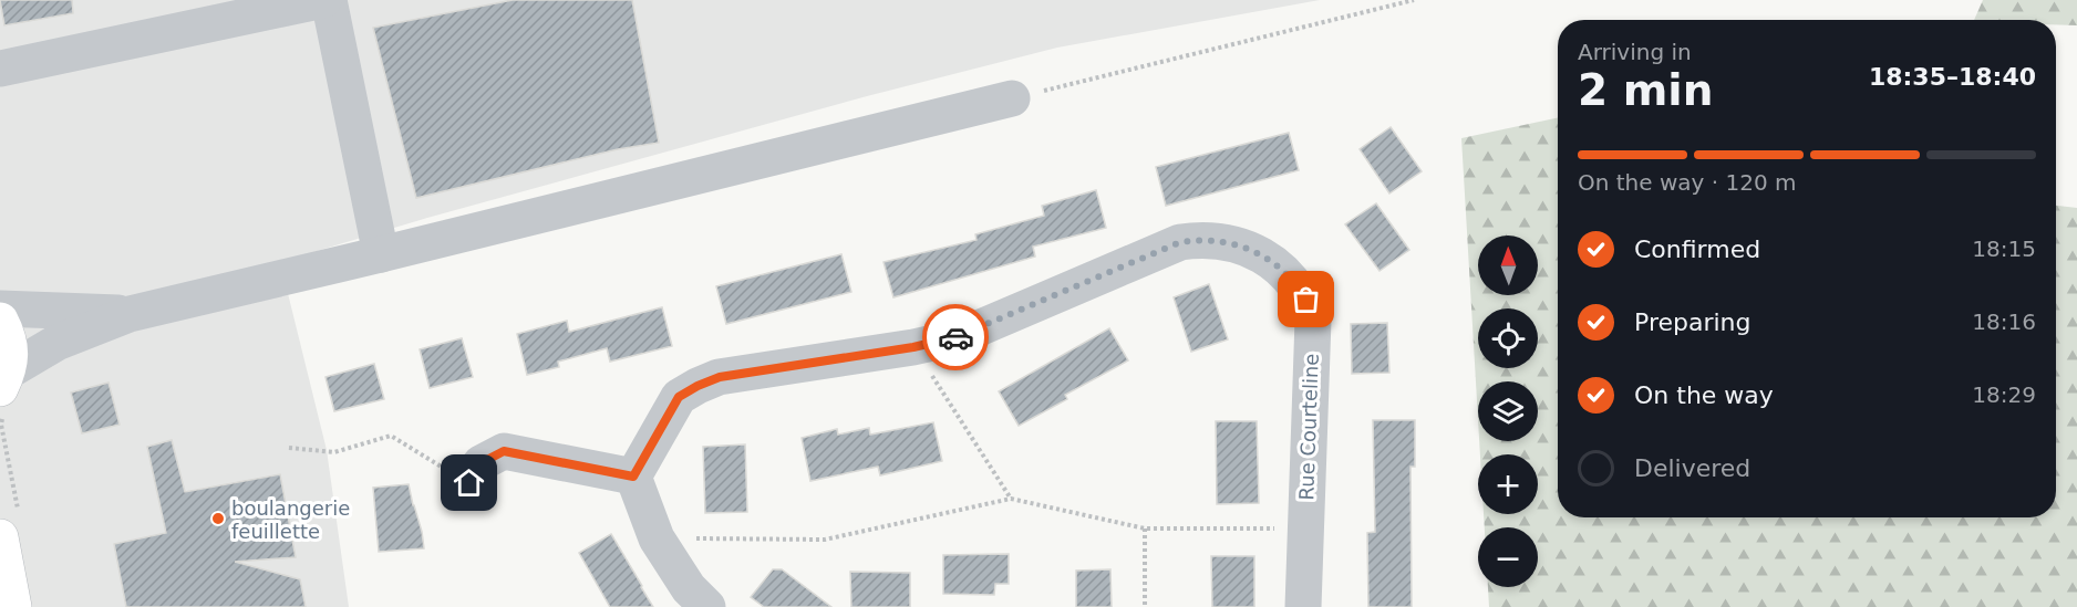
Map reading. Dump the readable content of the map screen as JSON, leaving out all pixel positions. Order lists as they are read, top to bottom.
{
  "streets": {
    "street": ["Rue Courteline"]
  },
  "places": ["boulangerie feuillette"],
  "north": "top",
  "page": {
    "heading": ["2 min", "Arriving in", "18:35–18:40"],
    "bar": "On the way · 120 m",
    "list": [
      ["Confirmed", "18:15"],
      ["Preparing", "18:16"],
      ["On the way", "18:29"],
      "Delivered"
    ],
    "map_buttons": ["+", "−"]
  }
}
